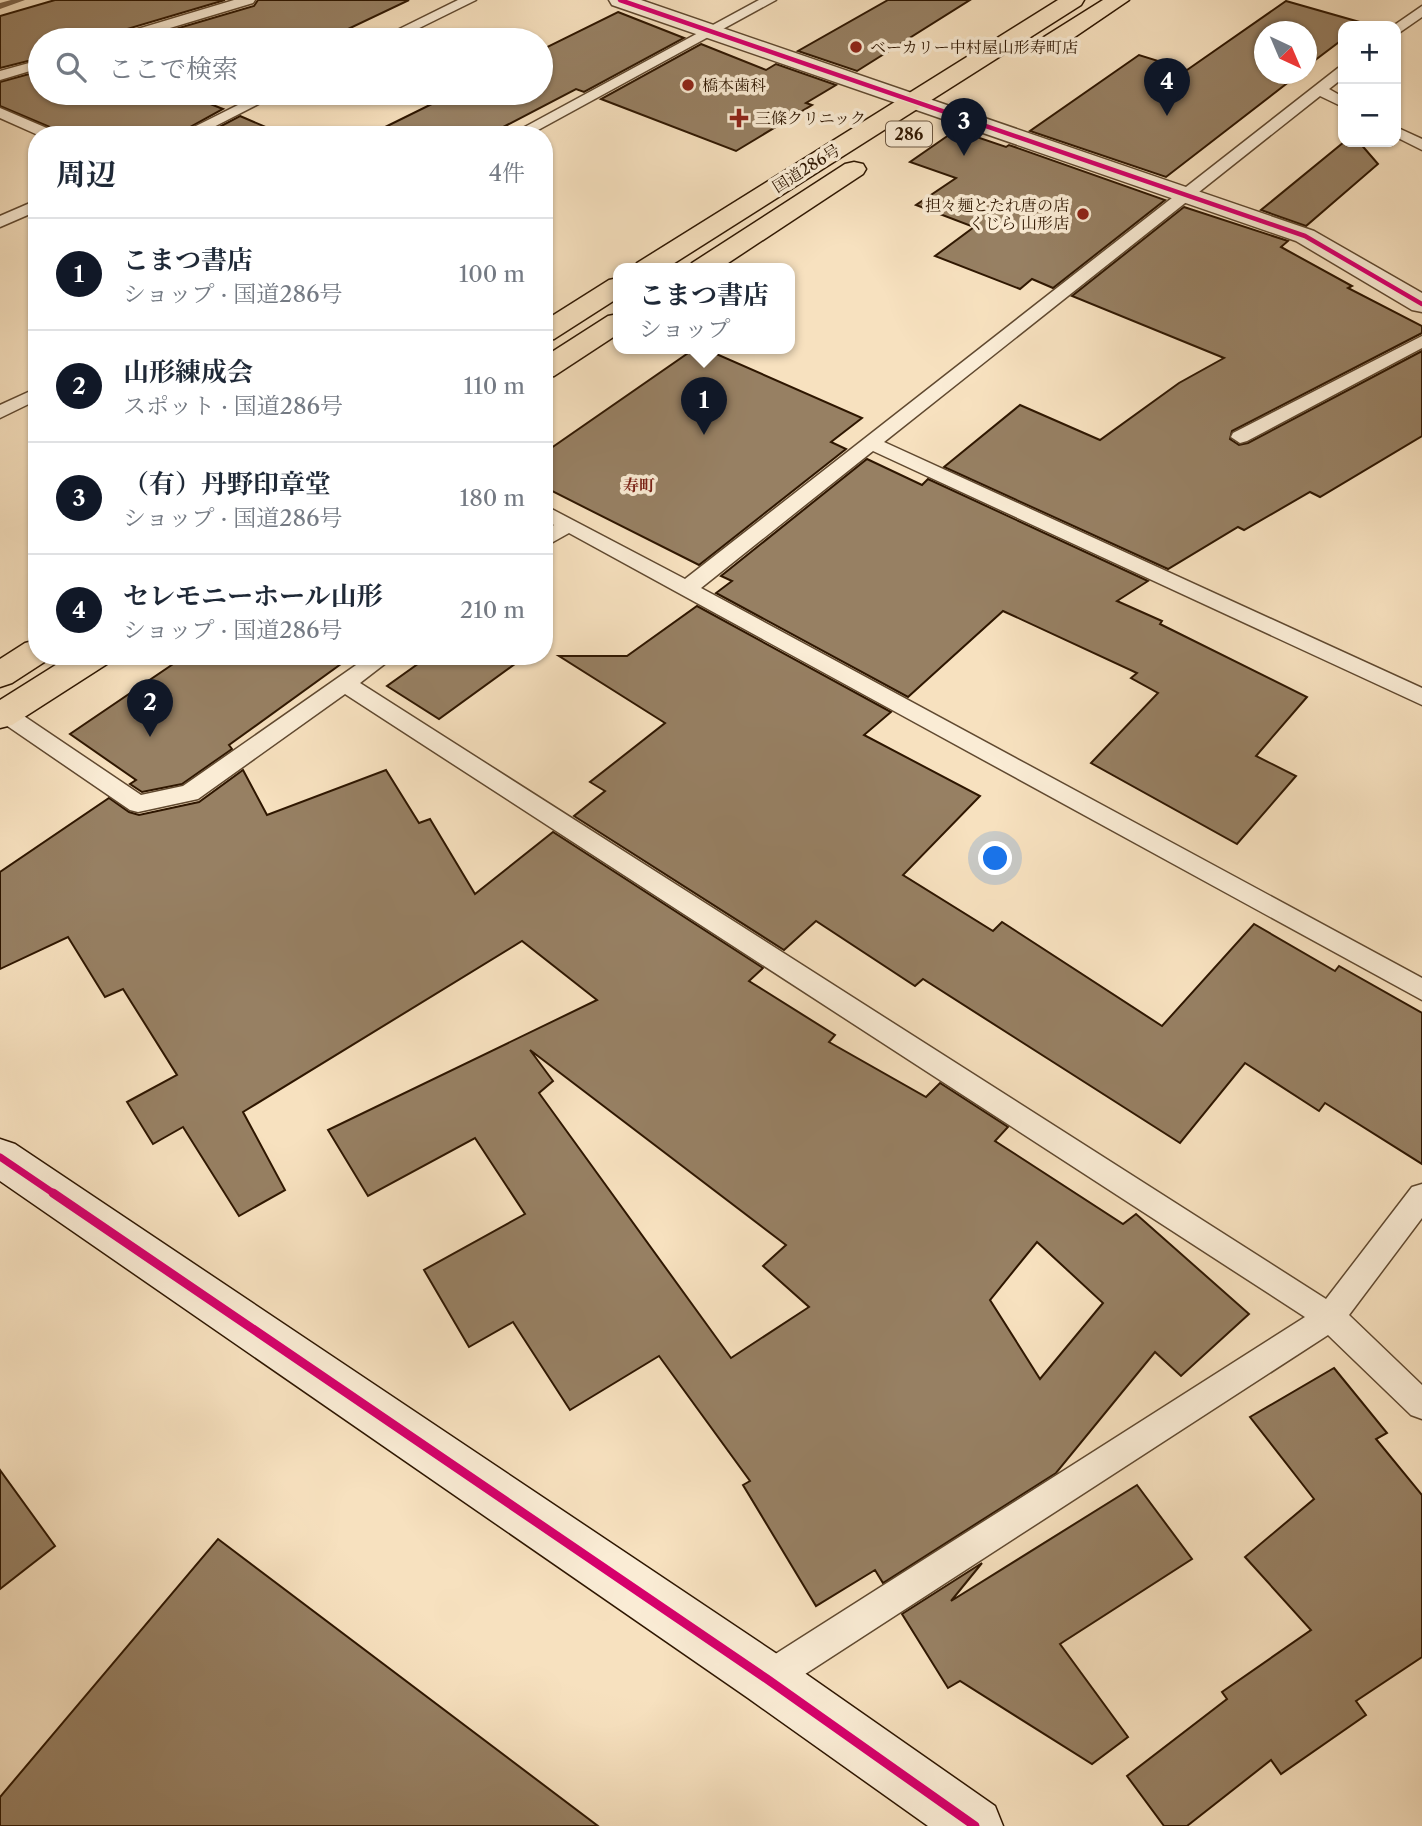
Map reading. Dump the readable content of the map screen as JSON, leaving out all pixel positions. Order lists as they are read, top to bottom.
{
  "streets": {
    "highway": ["286", "国道286号"]
  },
  "districts": ["寿町"],
  "places": {
    "other": ["ベーカリー中村屋山形寿町店", "橋本歯科", "担々麺とたれ唐の店 くじら 山形店"],
    "health": ["三條クリニック"]
  },
  "north": "bottom right",
  "page": {
    "map_buttons": ["+", "−"],
    "search": "ここで検索",
    "pins": [
      "4",
      "3",
      "1",
      "2"
    ],
    "heading": ["周辺", "4件"],
    "list": [
      {
        "mark": "1",
        "name": "こまつ書店",
        "note": "ショップ · 国道286号",
        "value": "100 m"
      },
      {
        "mark": "2",
        "name": "山形練成会",
        "note": "スポット · 国道286号",
        "value": "110 m"
      },
      {
        "mark": "3",
        "name": "（有）丹野印章堂",
        "note": "ショップ · 国道286号",
        "value": "180 m"
      },
      {
        "mark": "4",
        "name": "セレモニーホール山形",
        "note": "ショップ · 国道286号",
        "value": "210 m"
      }
    ],
    "popup": ["こまつ書店", "ショップ"]
  }
}
